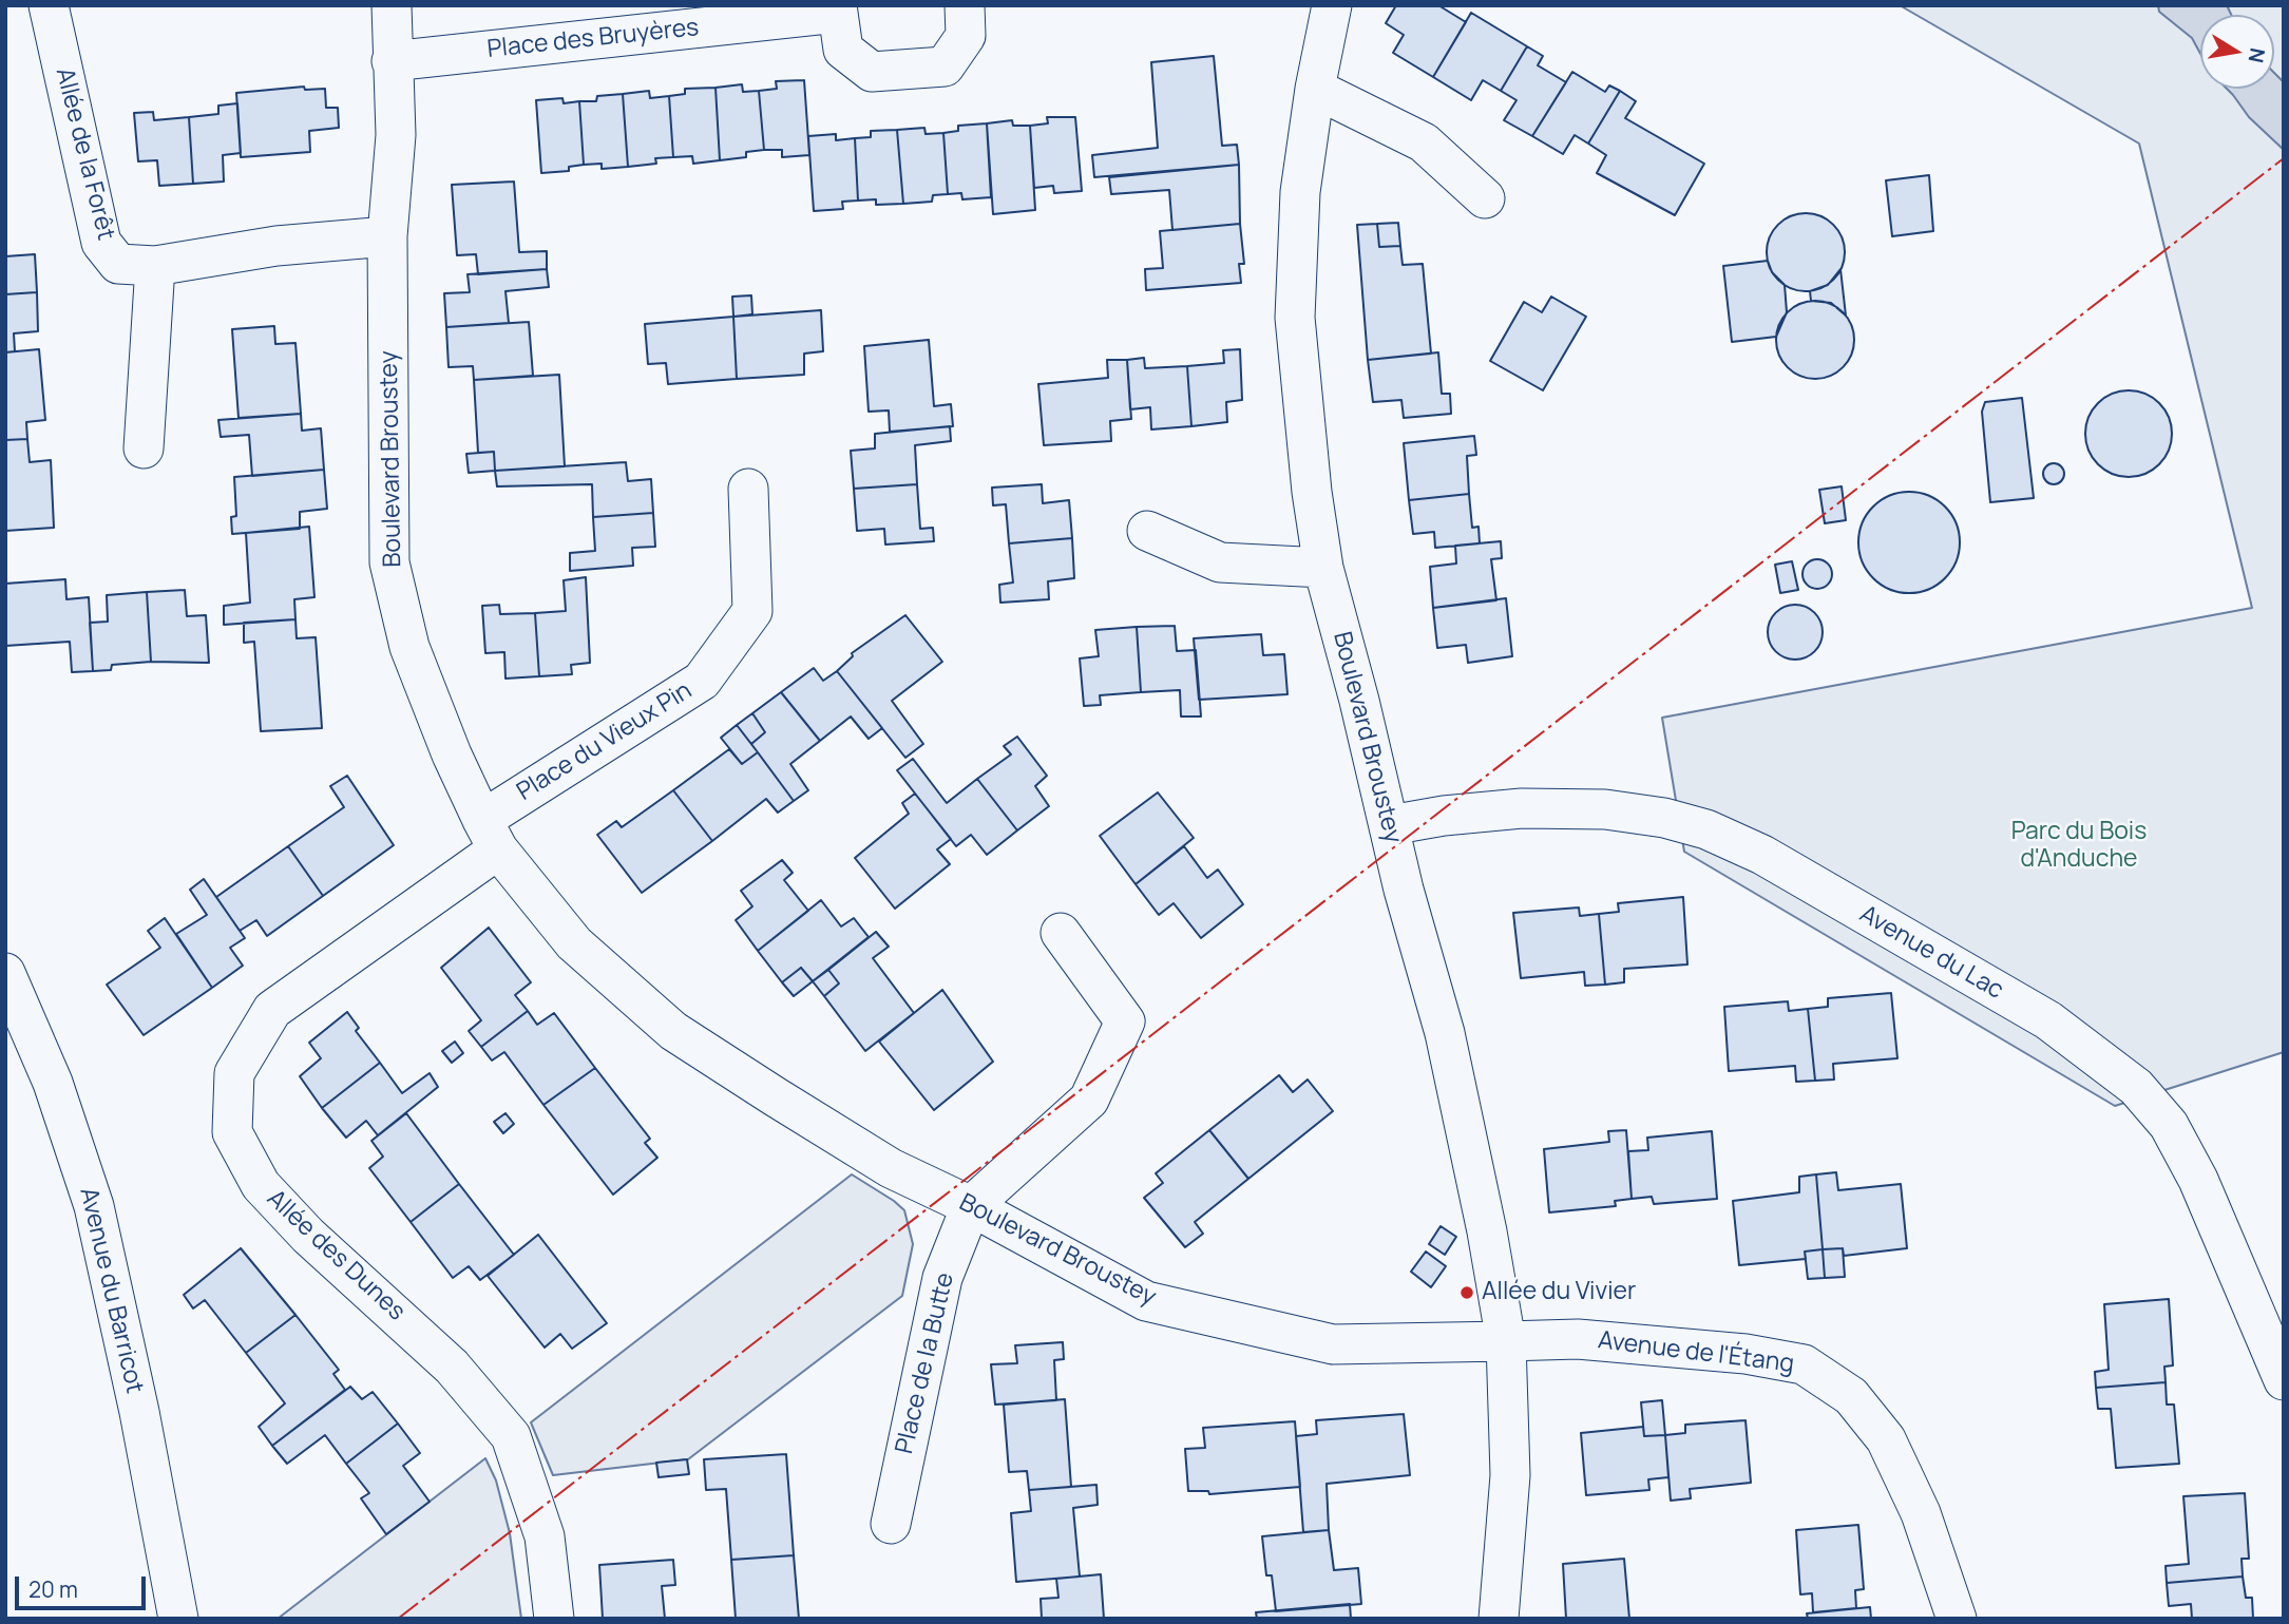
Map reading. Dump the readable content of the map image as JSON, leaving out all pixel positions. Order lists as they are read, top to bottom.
{
  "streets": {
    "street": [
      "Place des Bruyères",
      "Allée de la Forêt",
      "Boulevard Broustey",
      "Place du Vieux Pin",
      "Avenue du Lac",
      "Allée des Dunes",
      "Avenue du Barricot",
      "Avenue de l'Étang",
      "Place de la Butte"
    ]
  },
  "crossings": [
    ["Place des Bruyères", "Boulevard Broustey"],
    ["Allée de la Forêt", "Boulevard Broustey"],
    ["Boulevard Broustey", "Place du Vieux Pin"],
    ["Boulevard Broustey", "Avenue du Lac"],
    ["Boulevard Broustey", "Allée des Dunes"],
    ["Boulevard Broustey", "Avenue de l'Étang"],
    ["Boulevard Broustey", "Place de la Butte"],
    ["Place du Vieux Pin", "Allée des Dunes"]
  ],
  "parks": ["Parc du Bois d'Anduche"],
  "places": ["Allée du Vivier"],
  "scale_bar": "20 m",
  "north": "right"
}
